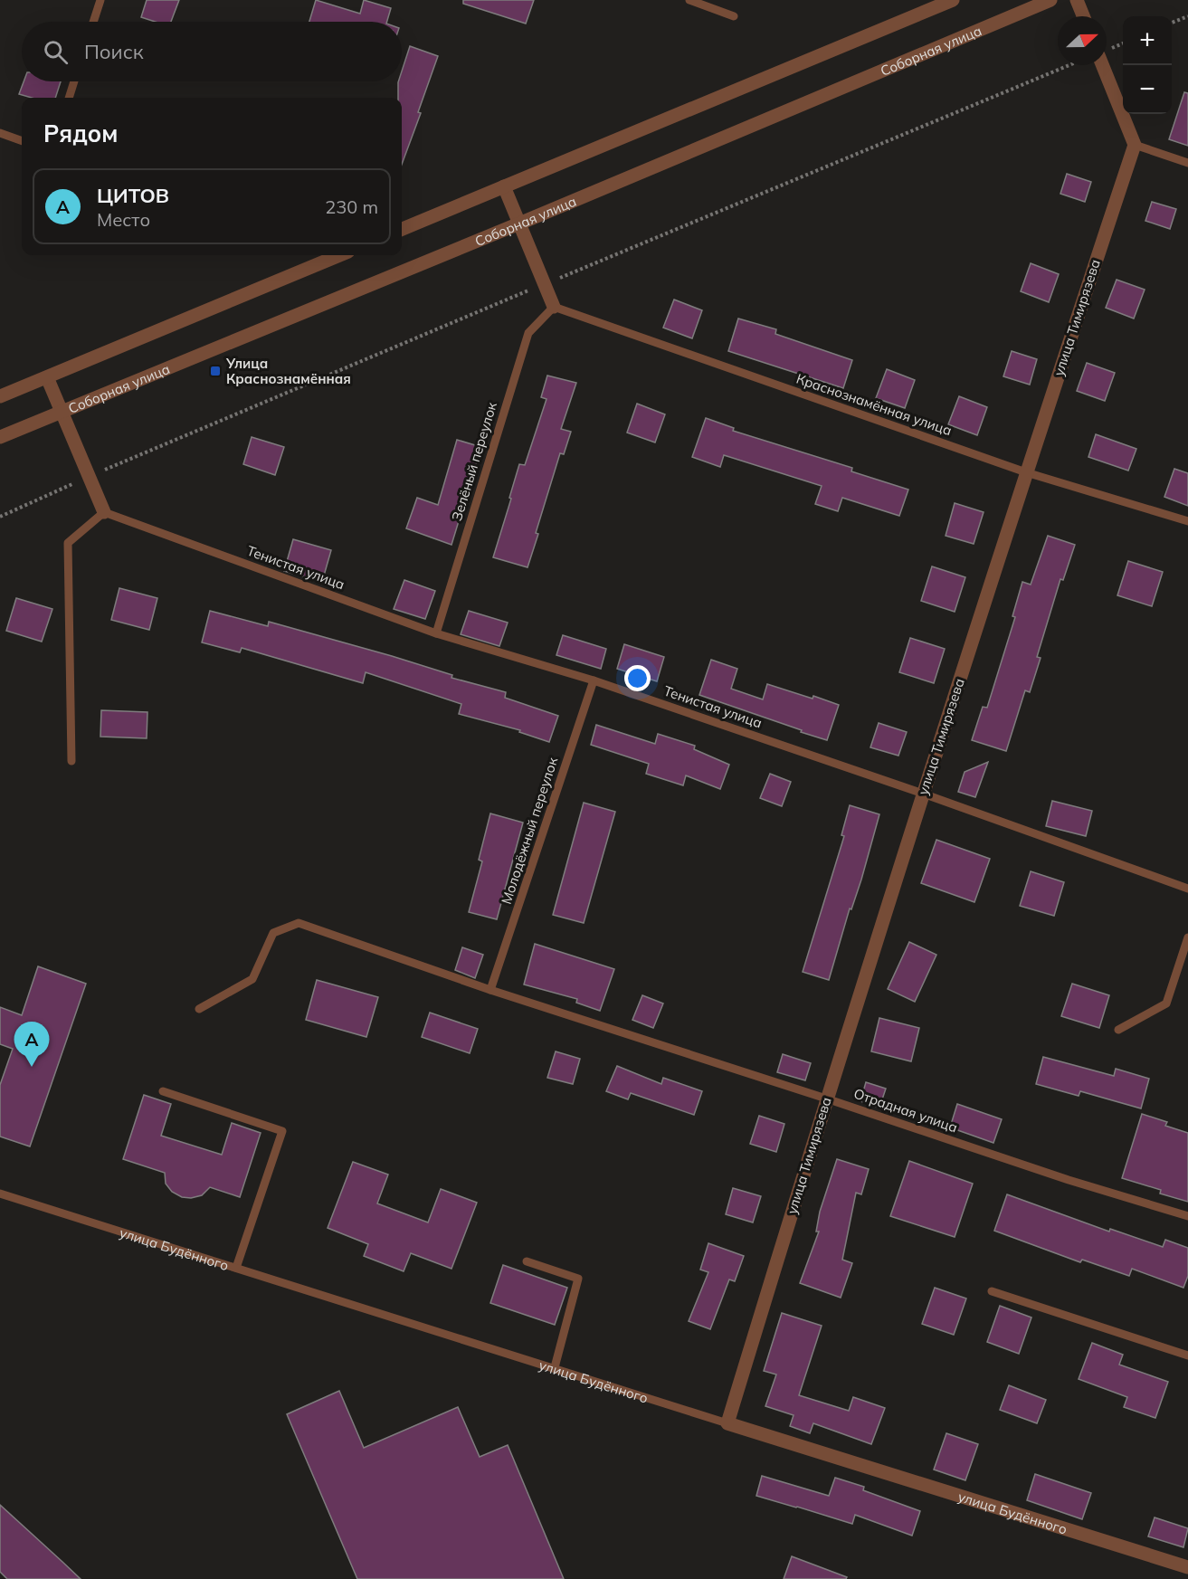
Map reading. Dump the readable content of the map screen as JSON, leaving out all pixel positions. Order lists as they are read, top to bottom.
{
  "streets": {
    "street": ["Соборная улица", "улица Тимирязева", "улица Будённого"],
    "lane": [
      "Краснознамённая улица",
      "Зелёный переулок",
      "Тенистая улица",
      "Молодёжный переулок",
      "Отрадная улица"
    ]
  },
  "crossings": [
    ["улица Тимирязева", "Краснознамённая улица"],
    ["улица Тимирязева", "Тенистая улица"],
    ["улица Тимирязева", "Отрадная улица"],
    ["улица Тимирязева", "улица Будённого"],
    ["Краснознамённая улица", "Зелёный переулок"],
    ["Зелёный переулок", "Тенистая улица"],
    ["Тенистая улица", "Молодёжный переулок"],
    ["Молодёжный переулок", "Отрадная улица"]
  ],
  "places": {
    "transit": ["Улица Краснознамённая"]
  },
  "north": "right",
  "page": {
    "map_buttons": ["+", "−"],
    "search": "Поиск",
    "heading": "Рядом",
    "list": [
      {
        "mark": "A",
        "name": "ЦИТОВ",
        "note": "Место",
        "value": "230 m"
      }
    ],
    "pins": "A"
  }
}
